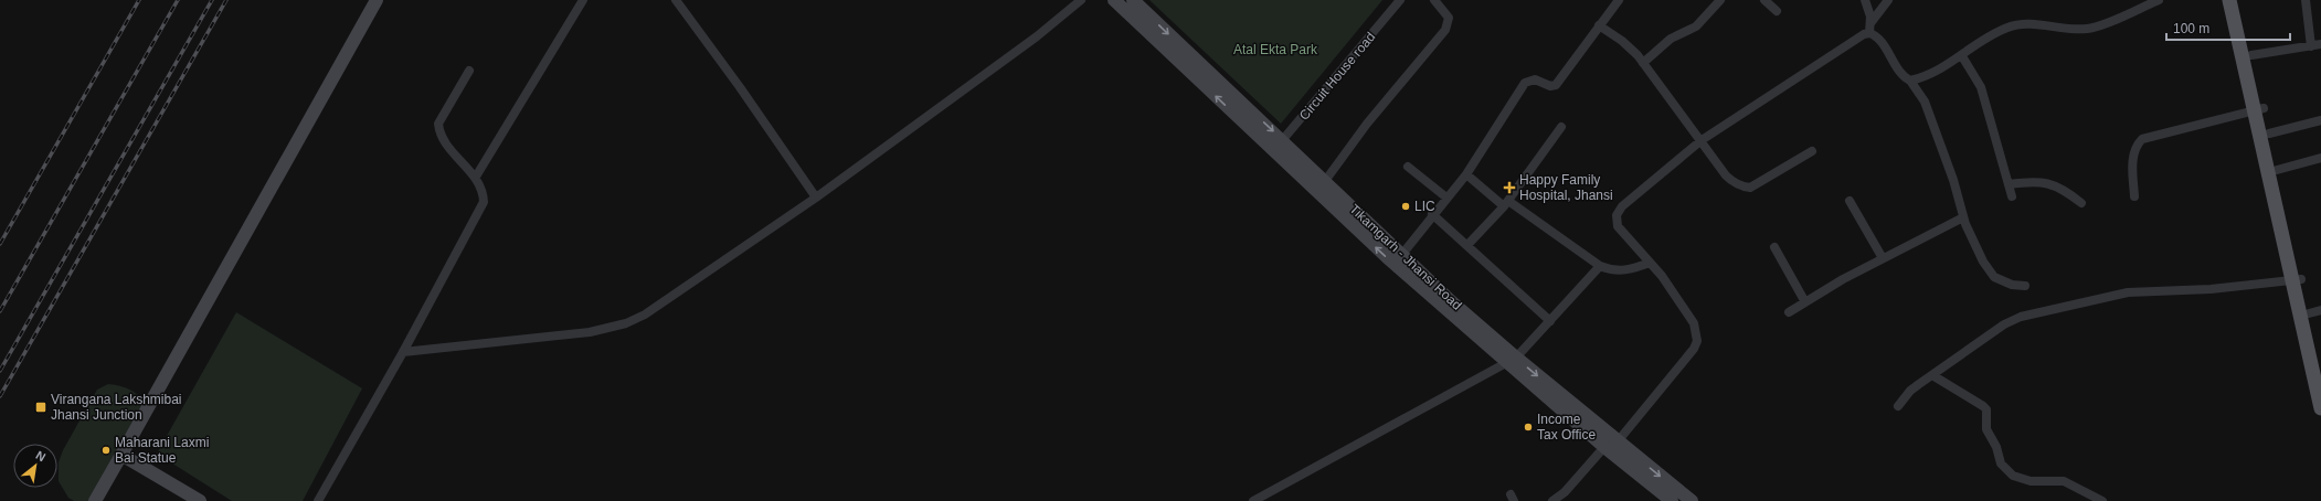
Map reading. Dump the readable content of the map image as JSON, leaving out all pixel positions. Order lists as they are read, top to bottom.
{
  "streets": {
    "street": ["Circuit House road", "Tikamgarh - Jhansi Road"]
  },
  "crossings": [
    ["Circuit House road", "Tikamgarh - Jhansi Road"]
  ],
  "parks": ["Atal Ekta Park"],
  "places": {
    "health": ["Happy Family Hospital, Jhansi"],
    "other": ["LIC", "Income Tax Office", "Maharani Laxmi Bai Statue"],
    "transit": ["Virangana Lakshmibai Jhansi Junction"]
  },
  "scale_bar": "100 m",
  "north": "top right"
}
